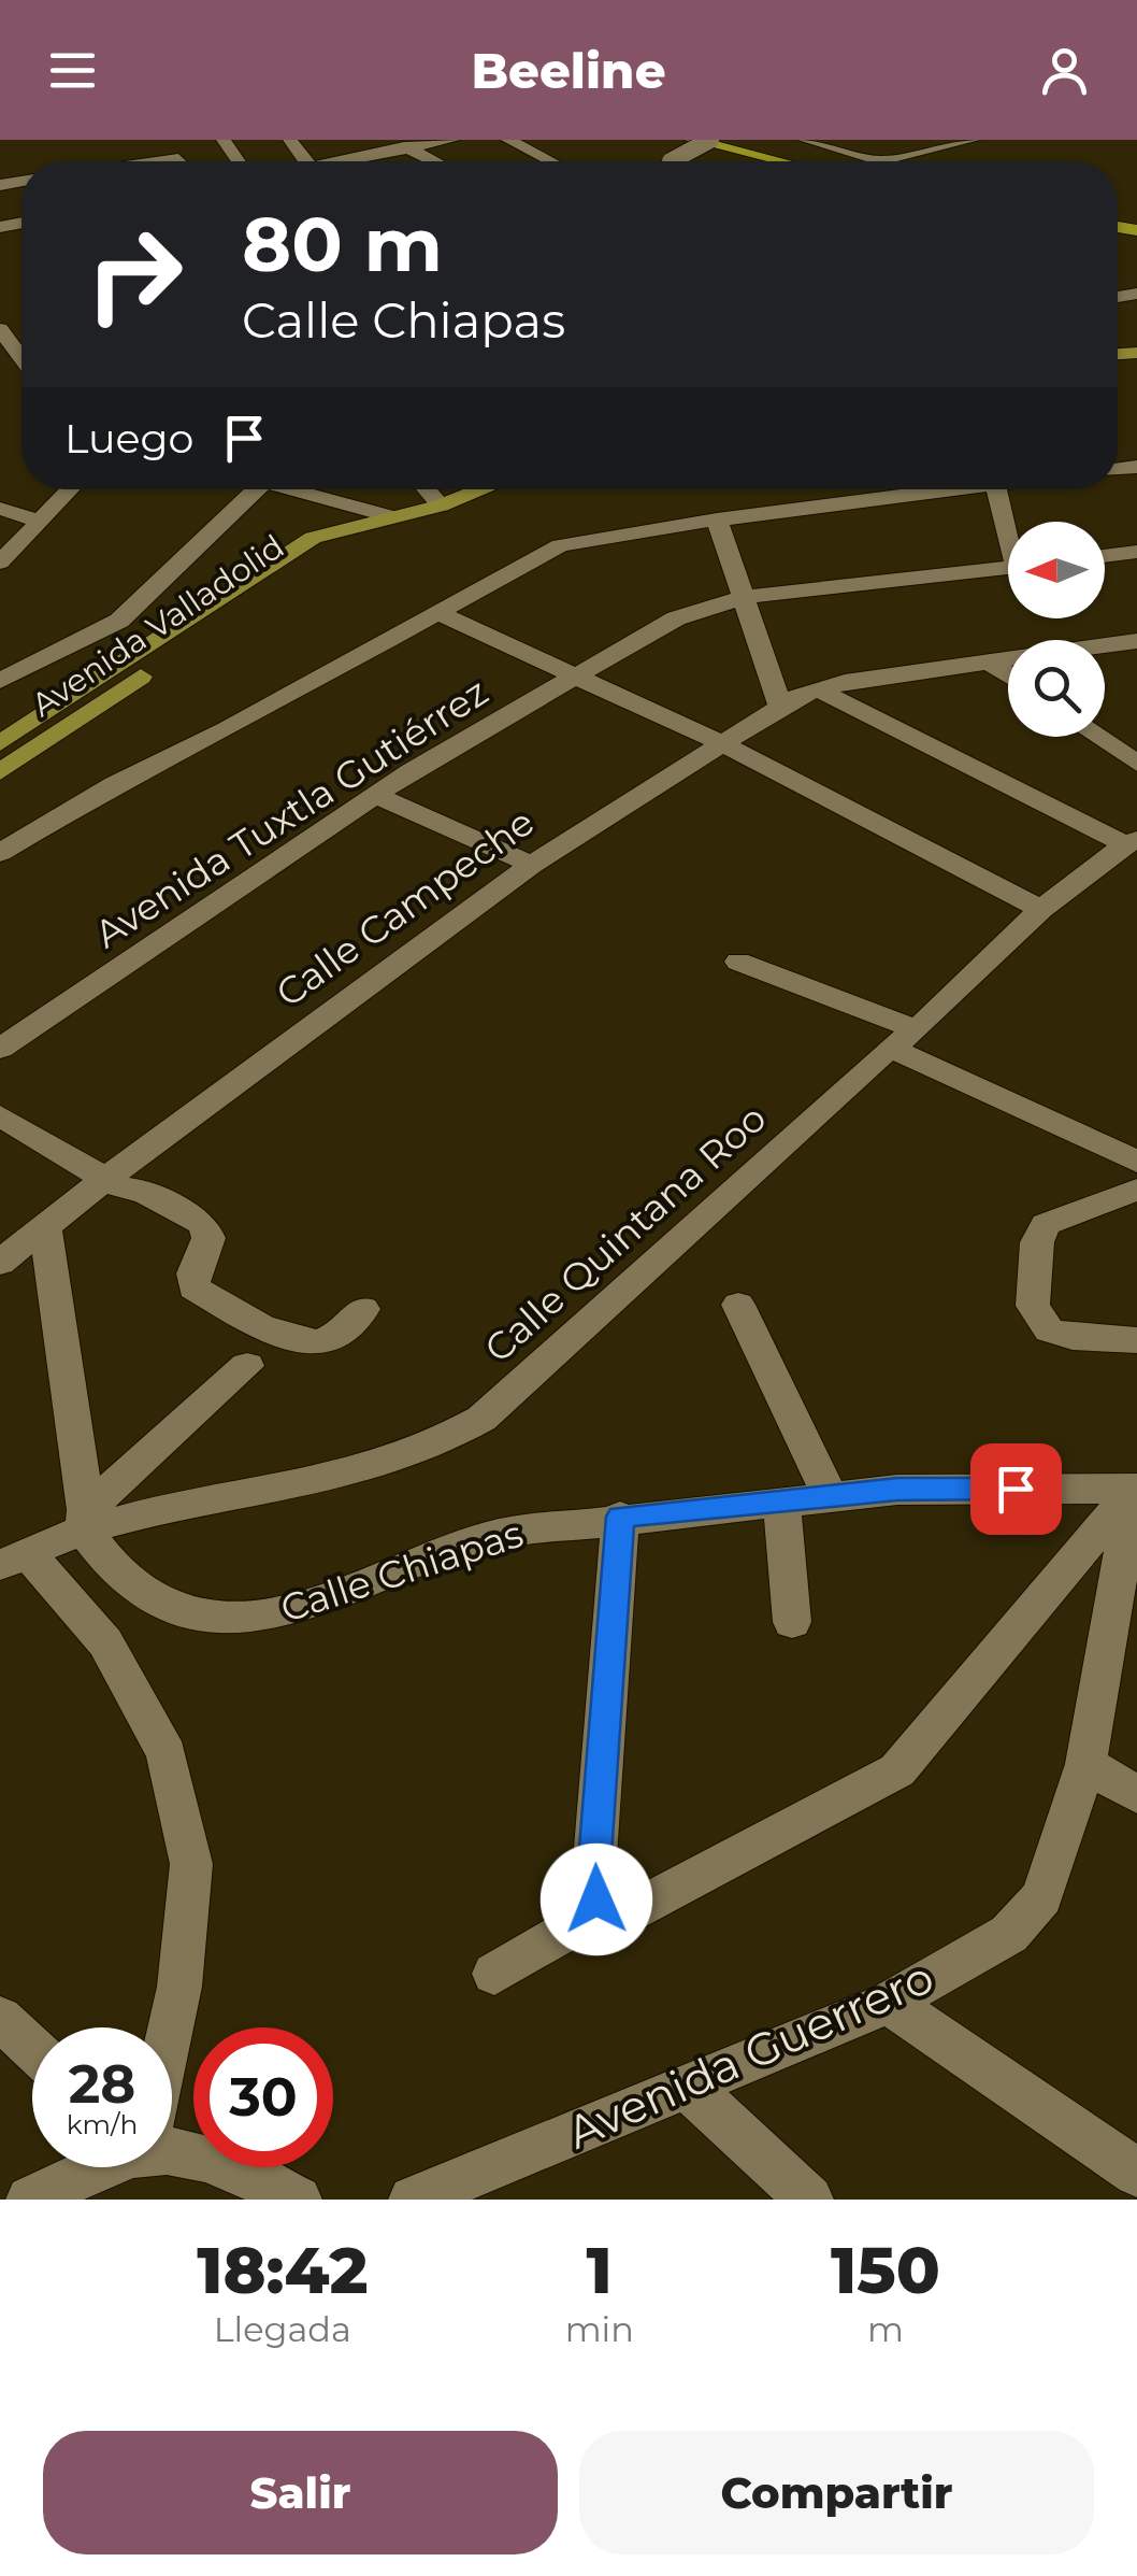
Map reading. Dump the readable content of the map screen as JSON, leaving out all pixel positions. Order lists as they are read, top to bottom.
{
  "streets": {
    "main road": ["Avenida Valladolid"],
    "street": [
      "Avenida Tuxtla Gutiérrez",
      "Calle Campeche",
      "Calle Quintana Roo",
      "Calle Chiapas",
      "Avenida Guerrero"
    ]
  },
  "crossings": [
    ["Calle Quintana Roo", "Calle Chiapas"],
    ["Calle Chiapas", "Avenida Guerrero"]
  ],
  "north": "left",
  "page": {
    "header": "Beeline",
    "turn": ["80 m", "Calle Chiapas"],
    "then": "Luego",
    "speed": "28 km/h",
    "limit": "30",
    "eta": [
      "18:42",
      "Llegada",
      "1",
      "min",
      "150",
      "m"
    ],
    "buttons": ["Salir", "Compartir"]
  }
}
